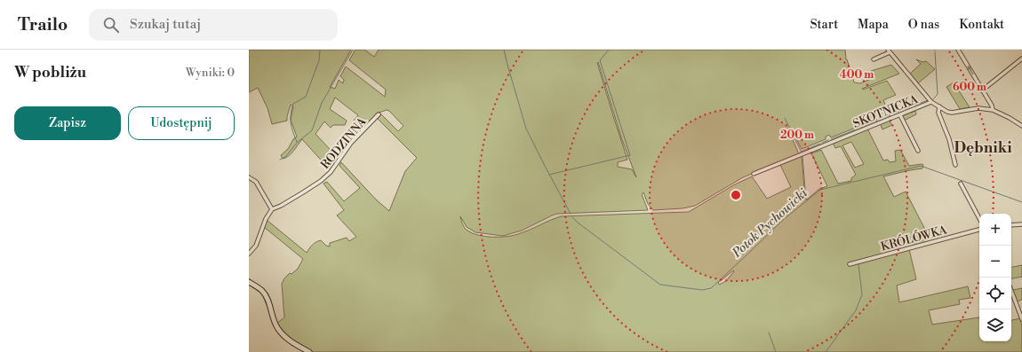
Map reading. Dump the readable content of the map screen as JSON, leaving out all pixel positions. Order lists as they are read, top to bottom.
{
  "streets": {
    "street": ["SKOTNICKA", "RODZINNA", "KRÓLÓWKA"]
  },
  "districts": ["Dębniki"],
  "water": ["Potok Pychowicki"],
  "page": {
    "header": "Trailo",
    "search": "Szukaj tutaj",
    "nav": [
      "Start",
      "Mapa",
      "O nas",
      "Kontakt"
    ],
    "heading": ["W pobliżu", "Wyniki: 0"],
    "buttons": ["Zapisz", "Udostępnij"],
    "map_buttons": ["+", "−"]
  },
  "rings": ["400 m", "600 m", "200 m"]
}
